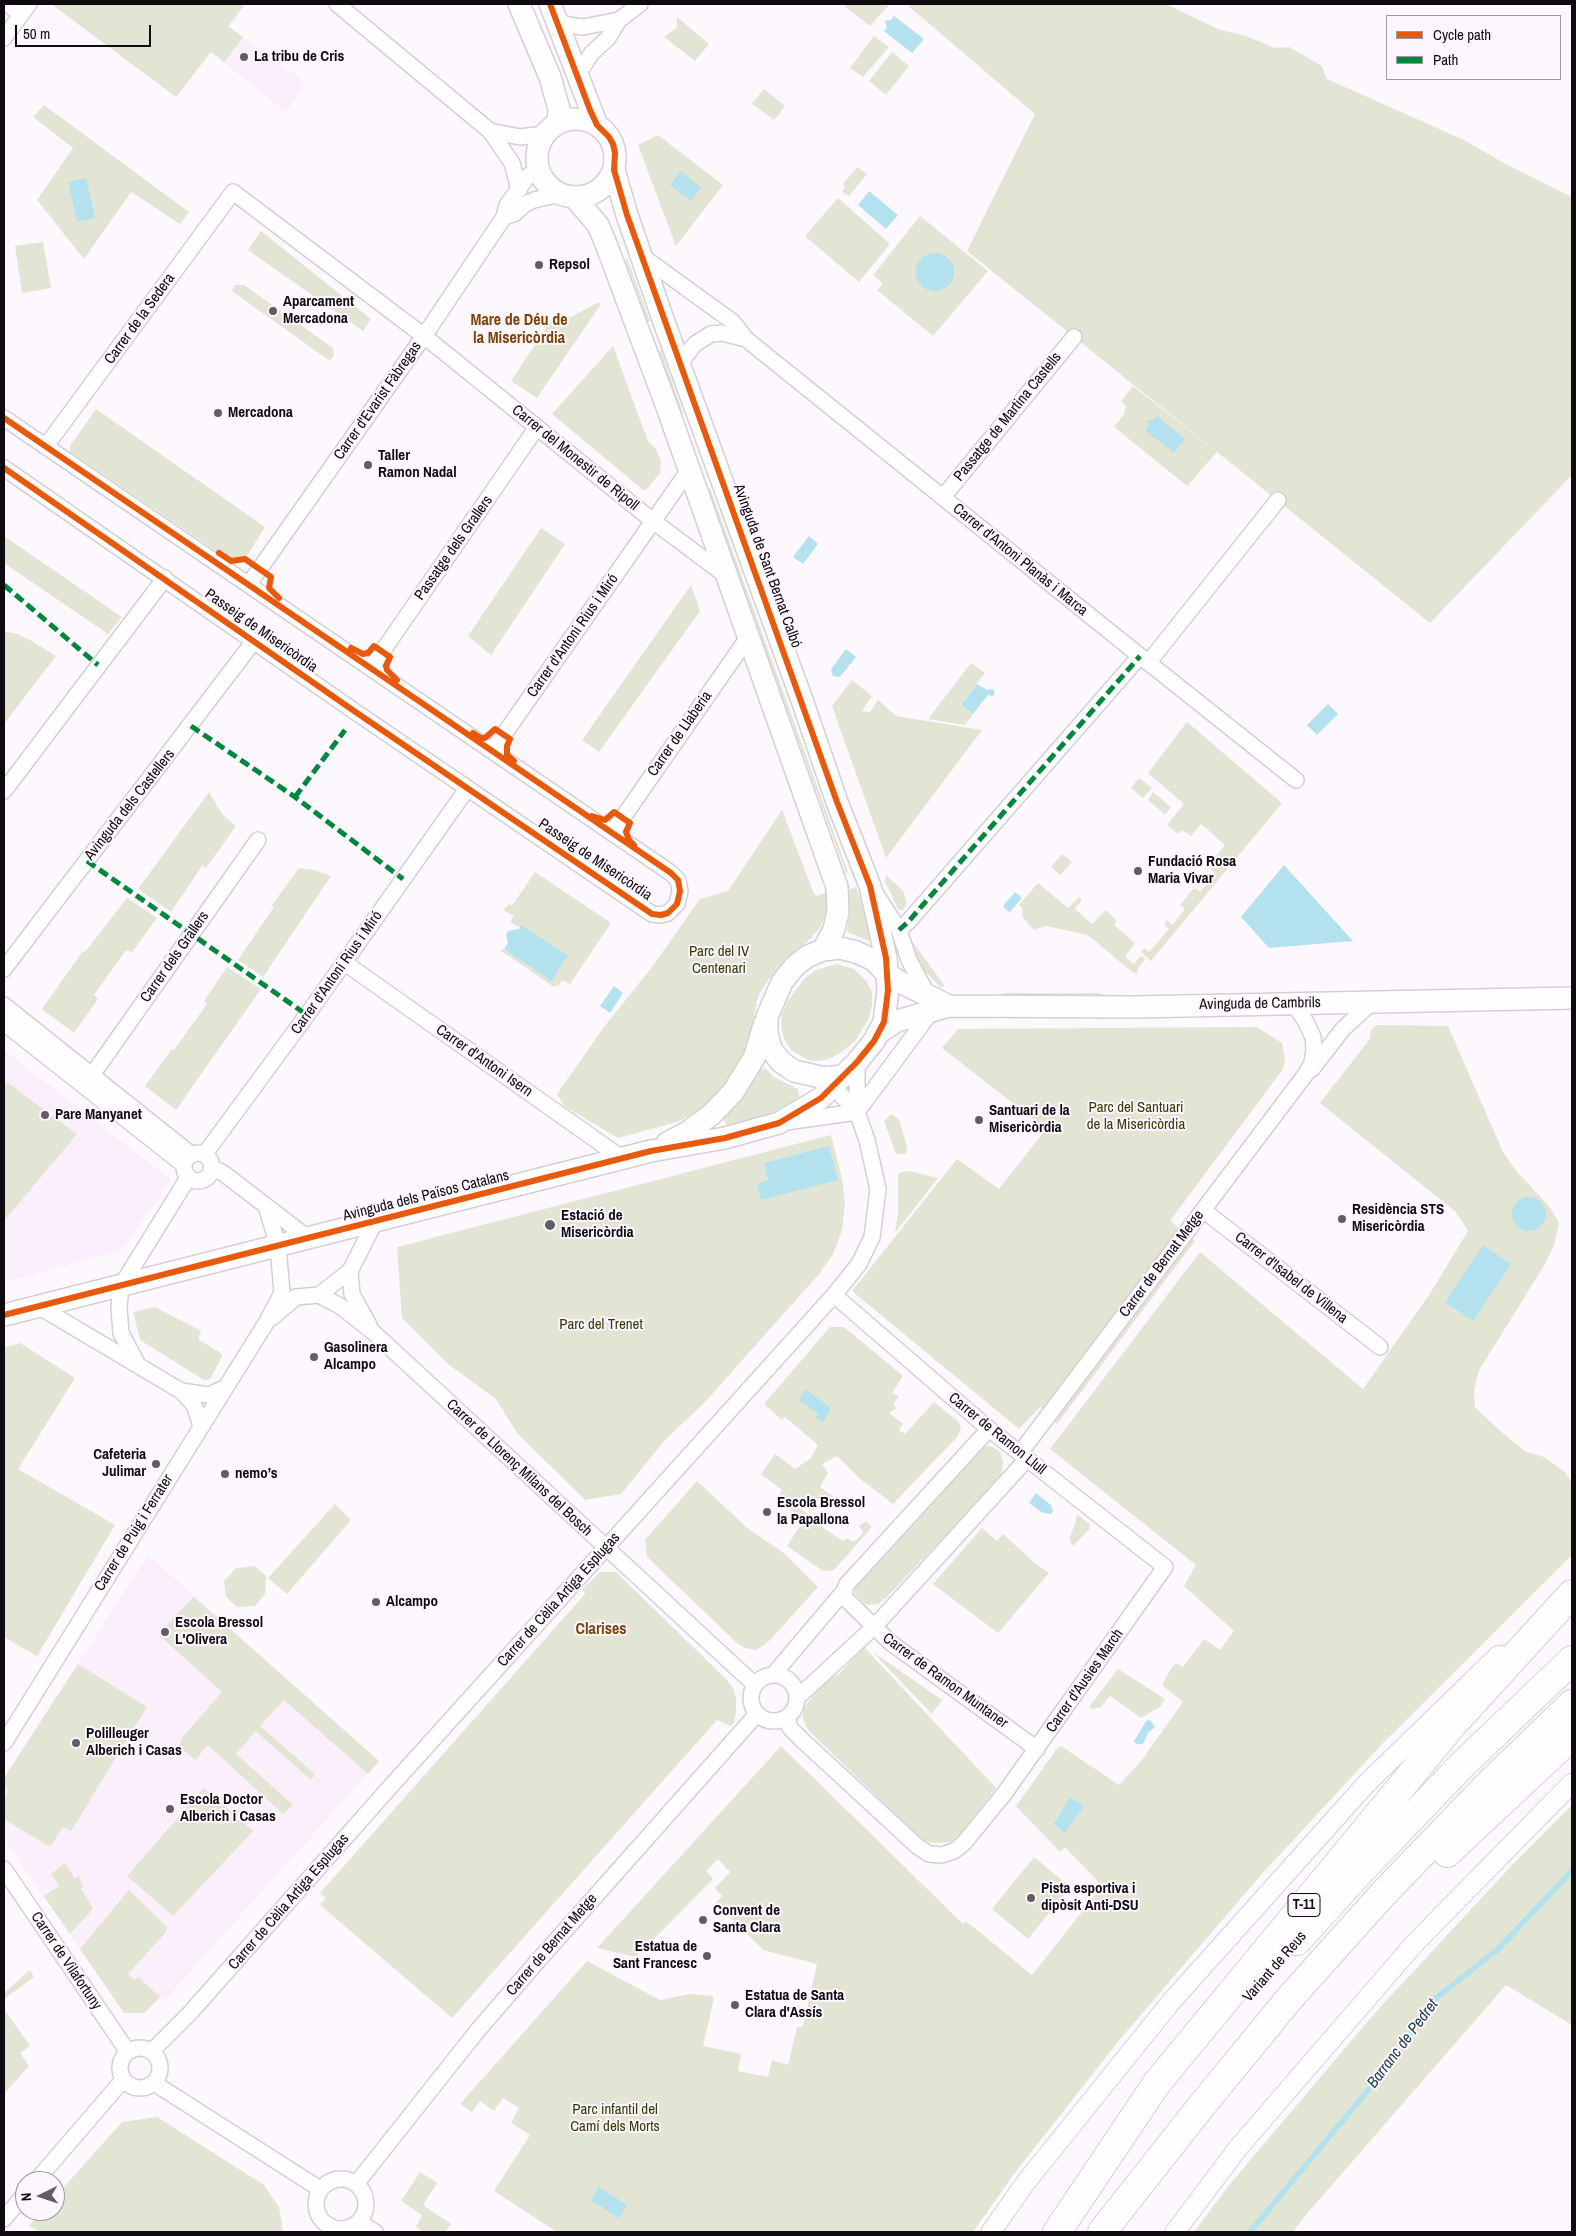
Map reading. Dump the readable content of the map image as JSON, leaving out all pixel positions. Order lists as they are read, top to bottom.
{
  "streets": {
    "highway": ["T-11", "Variant de Reus"],
    "main road": ["Avinguda de Sant Bernat Calbó", "Avinguda de Cambrils", "Avinguda dels Països Catalans"],
    "street": [
      "Carrer de la Sedera",
      "Carrer d'Evarist Fàbregas",
      "Passatge de Martina Castells",
      "Carrer del Monestir de Ripoll",
      "Passatge dels Grallers",
      "Carrer d'Antoni Planàs i Marca",
      "Passeig de Misericòrdia",
      "Carrer d'Antoni Rius i Miró",
      "Carrer de Llaberia",
      "Avinguda dels Castellers",
      "Carrer dels Grallers",
      "Carrer d'Antoni Isern",
      "Carrer de Bernat Metge",
      "Carrer d'Isabel de Villena",
      "Carrer de Ramon Llull",
      "Carrer de Llorenç Milans del Bosch",
      "Carrer de Puig i Ferrater",
      "Carrer de Cèlia Artiga Esplugas",
      "Carrer de Ramon Muntaner",
      "Carrer d'Ausies March",
      "Carrer de Vilafortuny"
    ]
  },
  "crossings": [
    ["Carrer de la Sedera", "Carrer del Monestir de Ripoll"],
    ["Carrer de la Sedera", "Passeig de Misericòrdia"],
    ["Carrer d'Evarist Fàbregas", "Carrer del Monestir de Ripoll"],
    ["Carrer d'Evarist Fàbregas", "Avinguda de Sant Bernat Calbó"],
    ["Carrer d'Evarist Fàbregas", "Passeig de Misericòrdia"],
    ["Passatge de Martina Castells", "Carrer d'Antoni Planàs i Marca"],
    ["Carrer del Monestir de Ripoll", "Passatge dels Grallers"],
    ["Carrer del Monestir de Ripoll", "Carrer d'Antoni Rius i Miró"],
    ["Passatge dels Grallers", "Passeig de Misericòrdia"],
    ["Carrer d'Antoni Planàs i Marca", "Avinguda de Sant Bernat Calbó"],
    ["Avinguda de Sant Bernat Calbó", "Avinguda de Cambrils"],
    ["Avinguda de Sant Bernat Calbó", "Avinguda dels Països Catalans"],
    ["Avinguda de Sant Bernat Calbó", "Carrer de Cèlia Artiga Esplugas"],
    ["Passeig de Misericòrdia", "Carrer d'Antoni Rius i Miró"],
    ["Passeig de Misericòrdia", "Carrer de Llaberia"],
    ["Passeig de Misericòrdia", "Avinguda dels Castellers"],
    ["Carrer d'Antoni Rius i Miró", "Carrer d'Antoni Isern"],
    ["Carrer d'Antoni Rius i Miró", "Avinguda dels Països Catalans"],
    ["Avinguda de Cambrils", "Carrer de Bernat Metge"],
    ["Carrer d'Antoni Isern", "Avinguda dels Països Catalans"],
    ["Avinguda dels Països Catalans", "Carrer de Puig i Ferrater"],
    ["Avinguda dels Països Catalans", "Carrer de Cèlia Artiga Esplugas"],
    ["Carrer de Bernat Metge", "Carrer d'Isabel de Villena"],
    ["Carrer de Bernat Metge", "Carrer de Ramon Llull"],
    ["Carrer de Bernat Metge", "Carrer de Llorenç Milans del Bosch"],
    ["Carrer de Bernat Metge", "Carrer de Ramon Muntaner"],
    ["Carrer de Bernat Metge", "Carrer d'Ausies March"],
    ["Carrer de Ramon Llull", "Carrer de Cèlia Artiga Esplugas"],
    ["Carrer de Ramon Llull", "Carrer d'Ausies March"],
    ["Carrer de Llorenç Milans del Bosch", "Carrer de Puig i Ferrater"],
    ["Carrer de Llorenç Milans del Bosch", "Carrer de Cèlia Artiga Esplugas"],
    ["Carrer de Llorenç Milans del Bosch", "Carrer d'Ausies March"],
    ["Carrer de Cèlia Artiga Esplugas", "Carrer de Vilafortuny"],
    ["Carrer de Ramon Muntaner", "Carrer d'Ausies March"]
  ],
  "districts": ["Mare de Déu de la Misericòrdia", "Clarises"],
  "water": ["Barranc de Pedret"],
  "parks": [
    "Parc del IV Centenari",
    "Parc del Santuari de la Misericòrdia",
    "Parc del Trenet",
    "Parc infantil del Camí dels Morts"
  ],
  "places": [
    "La tribu de Cris",
    "Repsol",
    "Aparcament Mercadona",
    "Mercadona",
    "Taller Ramon Nadal",
    "Fundació Rosa Maria Vivar",
    "Pare Manyanet",
    "Santuari de la Misericòrdia",
    "Residència STS Misericòrdia",
    "Estació de Misericòrdia",
    "Gasolinera Alcampo",
    "Cafeteria Julimar",
    "nemo’s",
    "Escola Bressol la Papallona",
    "Alcampo",
    "Escola Bressol L'Olivera",
    "Polilleuger Alberich i Casas",
    "Escola Doctor Alberich i Casas",
    "Pista esportiva i dipòsit Anti-DSU",
    "Convent de Santa Clara",
    "Estatua de Sant Francesc",
    "Estatua de Santa Clara d'Assís"
  ],
  "legend": ["Cycle path", "Path"],
  "scale_bar": "50 m",
  "north": "left"
}
